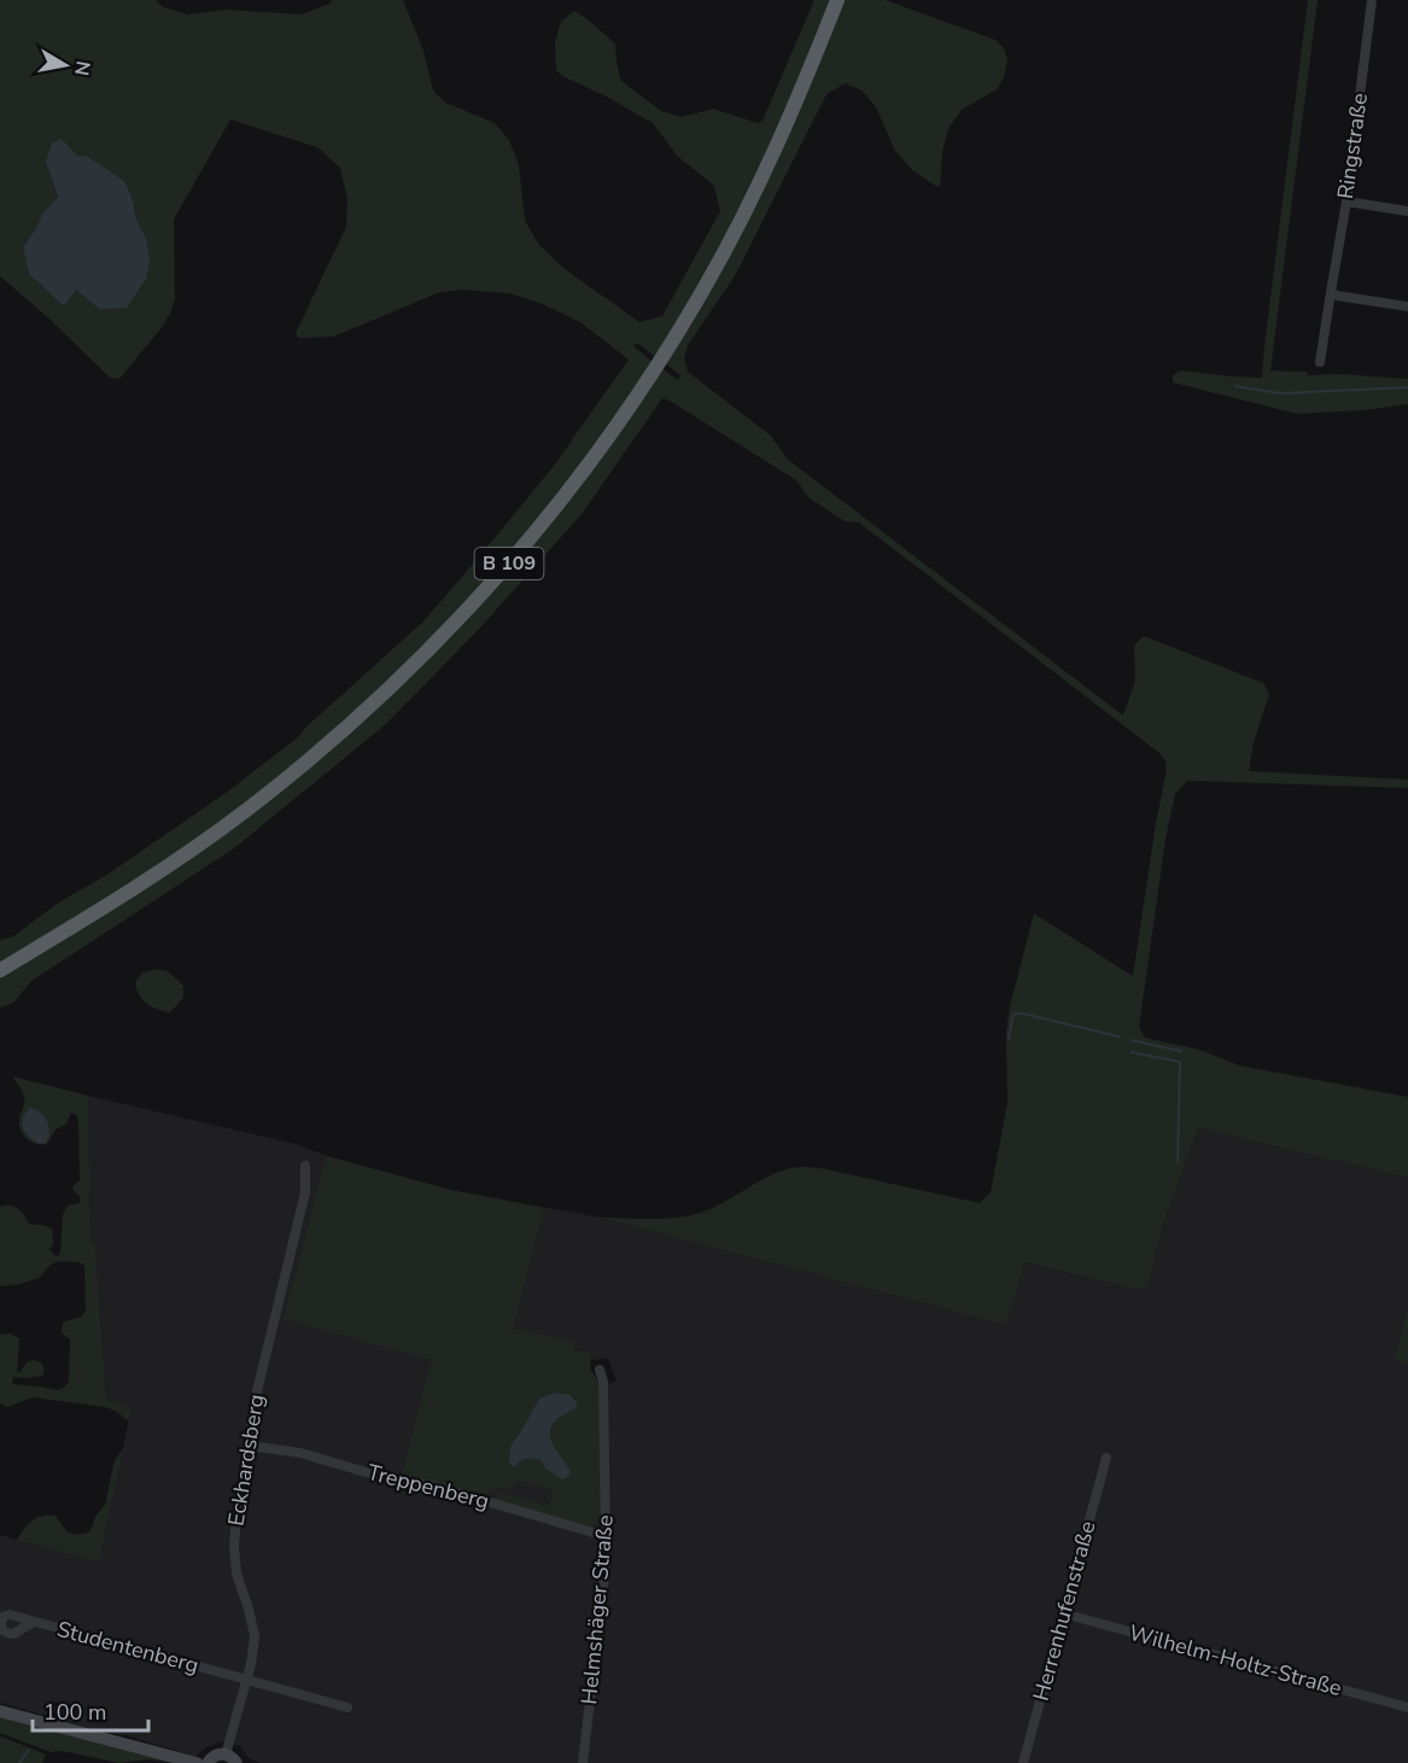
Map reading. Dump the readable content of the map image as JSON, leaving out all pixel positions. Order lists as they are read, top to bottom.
{
  "streets": {
    "highway": ["B 109"],
    "street": [
      "Ringstraße",
      "Eckhardsberg",
      "Treppenberg",
      "Helmshäger Straße",
      "Herrenhufenstraße",
      "Studentenberg",
      "Wilhelm-Holtz-Straße"
    ]
  },
  "crossings": [
    ["Eckhardsberg", "Treppenberg"],
    ["Eckhardsberg", "Studentenberg"],
    ["Treppenberg", "Helmshäger Straße"],
    ["Herrenhufenstraße", "Wilhelm-Holtz-Straße"]
  ],
  "scale_bar": "100 m",
  "north": "right"
}
